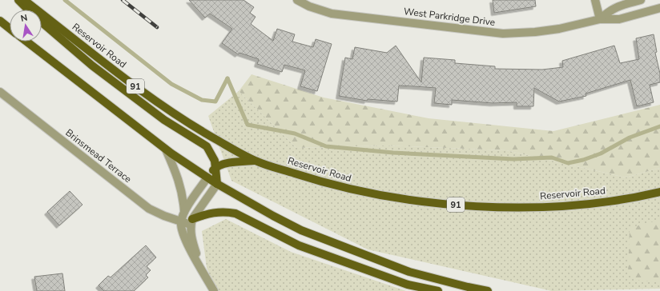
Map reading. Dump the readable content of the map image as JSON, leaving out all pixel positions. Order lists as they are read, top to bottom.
{
  "streets": {
    "main road": ["Reservoir Road", "91"],
    "street": ["West Parkridge Drive", "Brinsmead Terrace"]
  },
  "north": "top"
}
